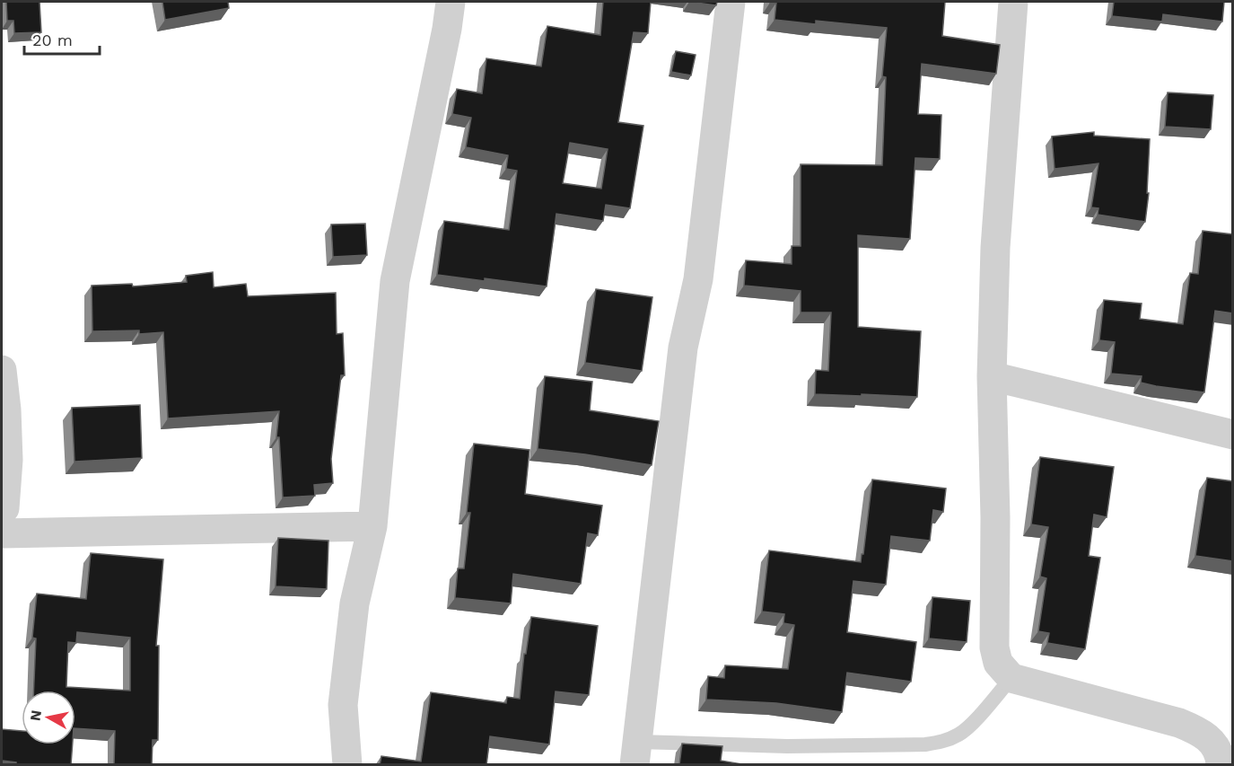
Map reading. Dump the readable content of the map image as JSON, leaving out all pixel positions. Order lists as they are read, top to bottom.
{
  "scale_bar": "20 m",
  "north": "left"
}
